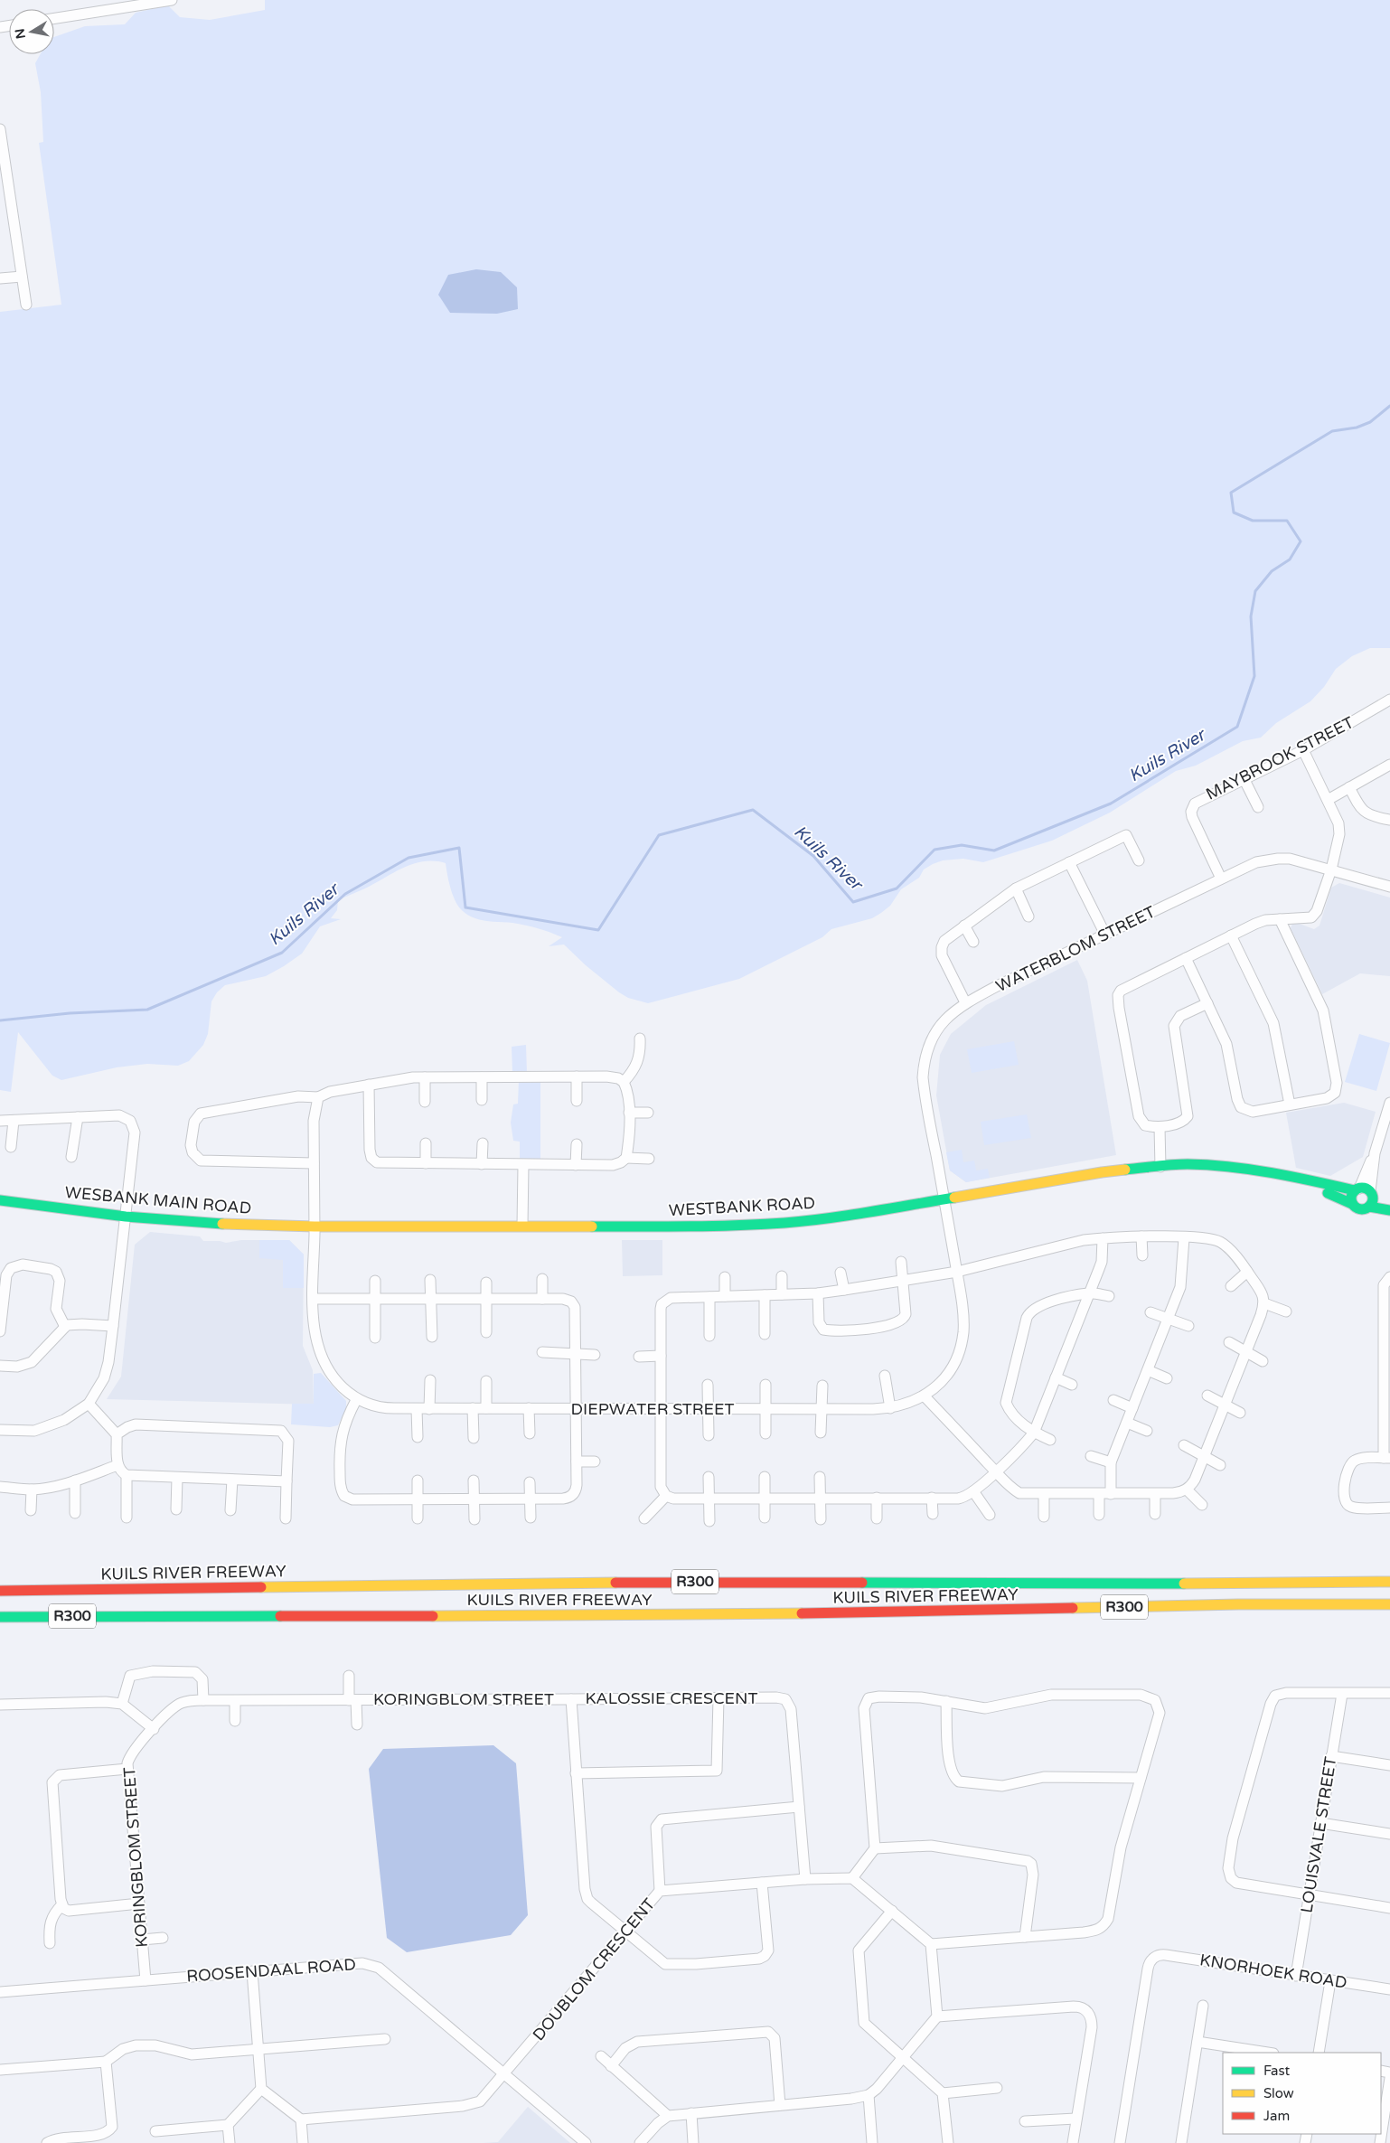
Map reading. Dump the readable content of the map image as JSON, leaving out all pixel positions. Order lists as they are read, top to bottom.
{
  "streets": {
    "main road": [
      "WESBANK MAIN ROAD",
      "WESTBANK ROAD",
      "KUILS RIVER FREEWAY",
      "R300"
    ],
    "street": [
      "MAYBROOK STREET",
      "WATERBLOM STREET",
      "DIEPWATER STREET",
      "KALOSSIE CRESCENT",
      "KORINGBLOM STREET",
      "LOUISVALE STREET",
      "DOUBLOM CRESCENT",
      "ROOSENDAAL ROAD",
      "KNORHOEK ROAD"
    ]
  },
  "crossings": [
    ["MAYBROOK STREET", "WATERBLOM STREET"],
    ["WATERBLOM STREET", "WESTBANK ROAD"],
    ["WATERBLOM STREET", "DIEPWATER STREET"],
    ["WESBANK MAIN ROAD", "WESTBANK ROAD"],
    ["WESBANK MAIN ROAD", "DIEPWATER STREET"],
    ["WESTBANK ROAD", "DIEPWATER STREET"],
    ["KALOSSIE CRESCENT", "KORINGBLOM STREET"],
    ["KALOSSIE CRESCENT", "DOUBLOM CRESCENT"],
    ["KORINGBLOM STREET", "ROOSENDAAL ROAD"],
    ["LOUISVALE STREET", "KNORHOEK ROAD"],
    ["DOUBLOM CRESCENT", "ROOSENDAAL ROAD"]
  ],
  "water": ["Kuils River"],
  "legend": ["Fast", "Slow", "Jam"],
  "north": "left"
}
